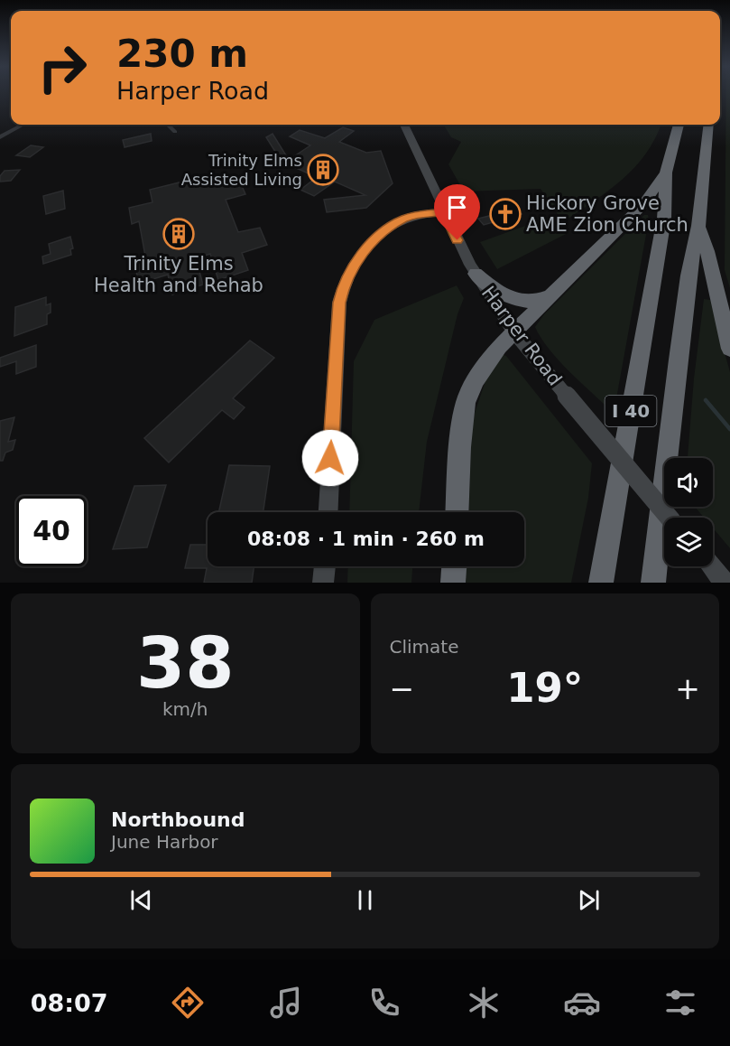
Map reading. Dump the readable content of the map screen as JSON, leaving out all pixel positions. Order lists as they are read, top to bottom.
{
  "streets": {
    "highway": ["I 40"],
    "main road": ["Harper Road"]
  },
  "places": {
    "building": ["Trinity Elms Assisted Living", "Trinity Elms Health and Rehab"],
    "church": ["Hickory Grove AME Zion Church"]
  },
  "page": {
    "turn": ["230 m", "Harper Road"],
    "limit": "40",
    "trip": "08:08 · 1 min · 260 m",
    "tile": [
      ["38", "km/h"],
      "Climate"
    ],
    "heat": ["−", "19°", "+"],
    "song": ["Northbound", "June Harbor"],
    "tabs": "08:07"
  }
}
